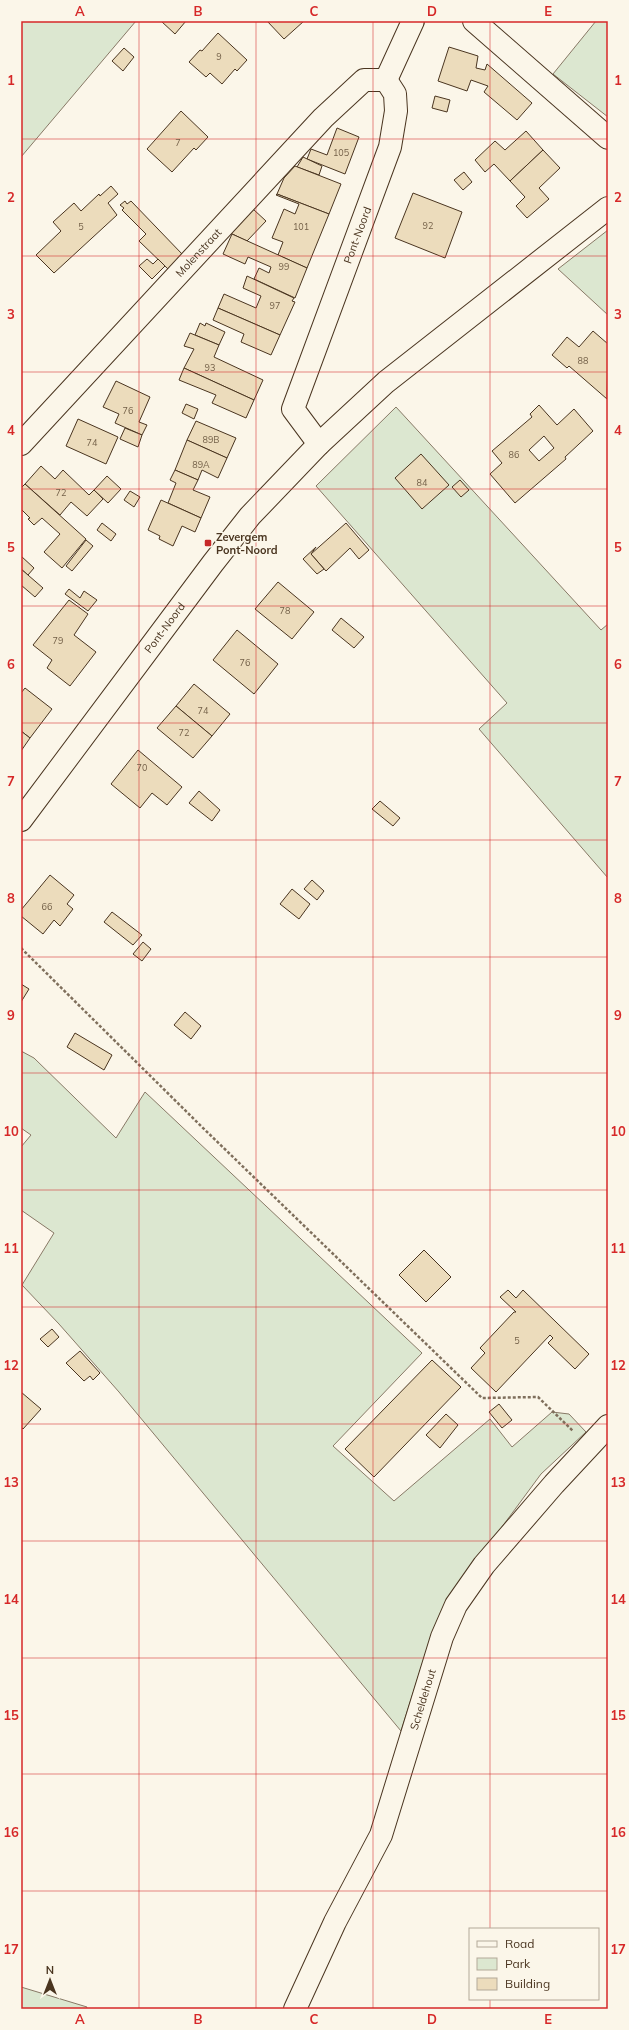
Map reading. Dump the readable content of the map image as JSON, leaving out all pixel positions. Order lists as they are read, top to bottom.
{
  "streets": {
    "street": ["Pont-Noord", "Molenstraat", "Scheldehout"]
  },
  "crossings": [
    ["Pont-Noord", "Molenstraat"]
  ],
  "places": {
    "transit": ["Zevergem Pont-Noord"]
  },
  "house_numbers": [
    "9",
    "7",
    "105",
    "92",
    "5",
    "101",
    "99",
    "97",
    "88",
    "93",
    "76",
    "89B",
    "74",
    "86",
    "89A",
    "84",
    "72",
    "78",
    "79",
    "76",
    "74",
    "72",
    "70",
    "66",
    "5"
  ],
  "legend": ["Road", "Park", "Building"],
  "north": "top",
  "grid": {
    "columns": [
      "A",
      "B",
      "C",
      "D",
      "E"
    ],
    "rows": [
      "1",
      "2",
      "3",
      "4",
      "5",
      "6",
      "7",
      "8",
      "9",
      "10",
      "11",
      "12",
      "13",
      "14",
      "15",
      "16",
      "17"
    ]
  }
}
